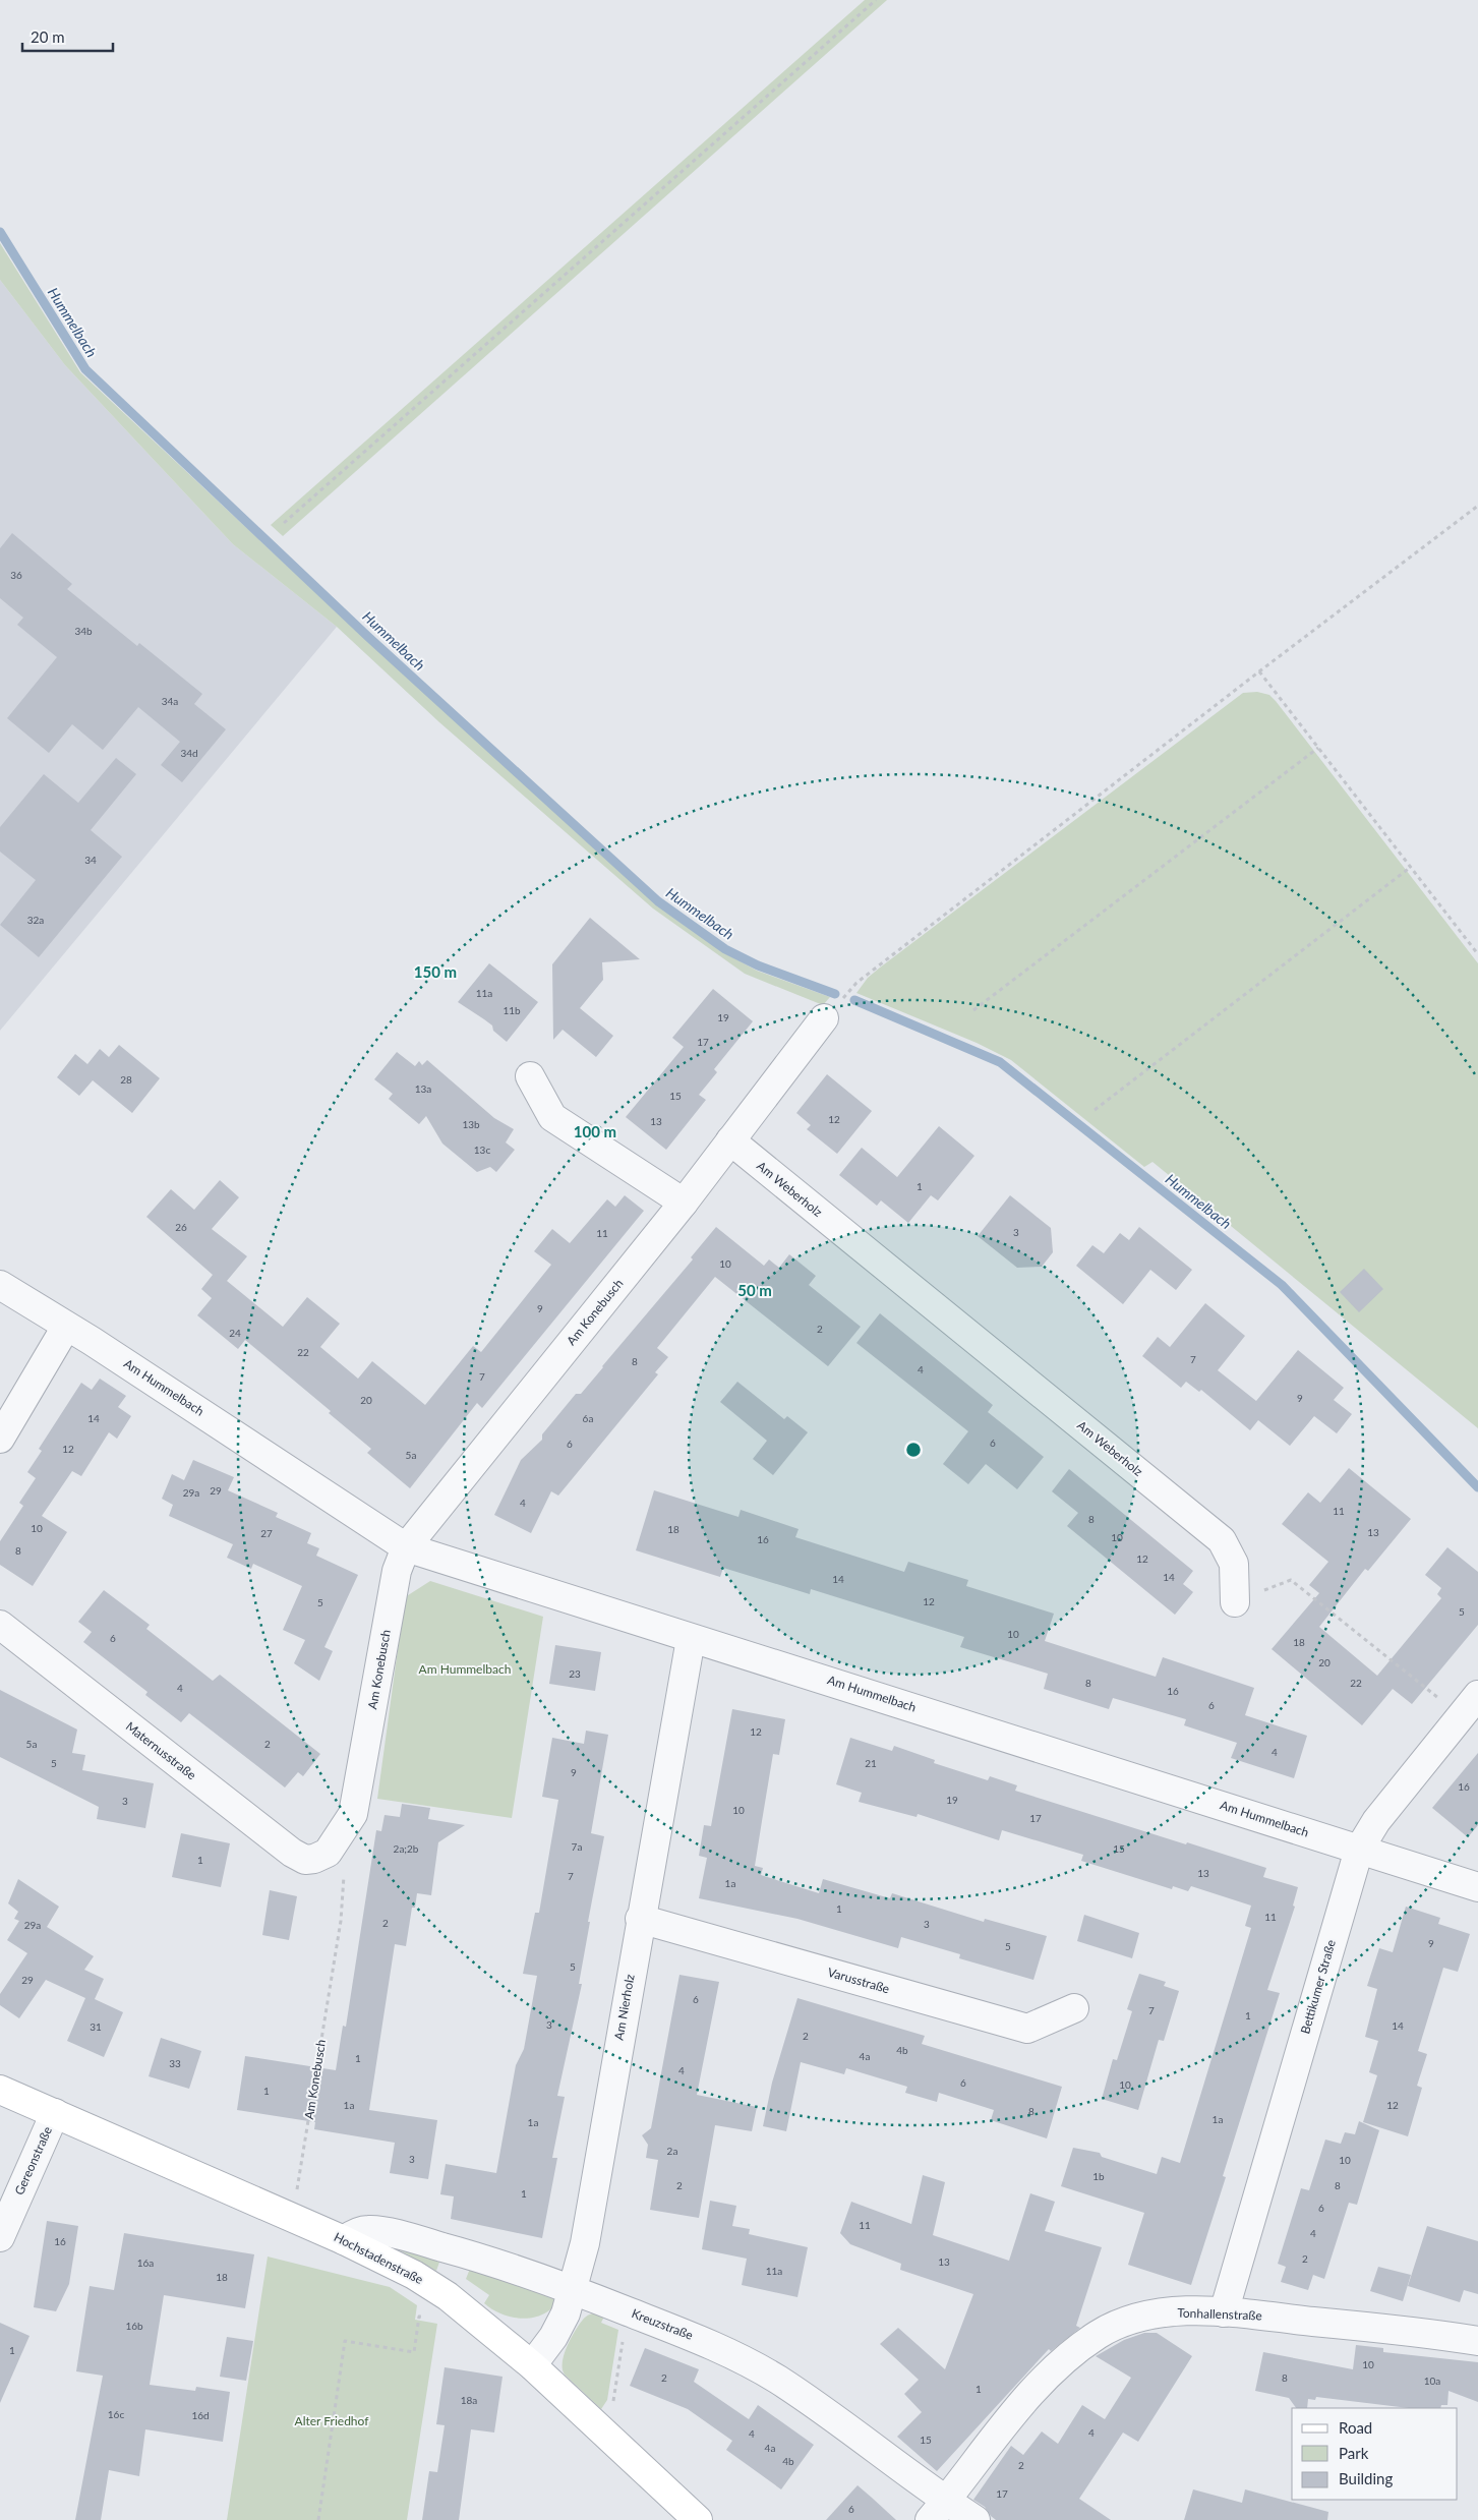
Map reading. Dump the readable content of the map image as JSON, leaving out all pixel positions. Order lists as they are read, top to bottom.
{
  "streets": {
    "main road": ["Hochstadenstraße"],
    "street": [
      "Am Weberholz",
      "Am Konebusch",
      "Am Hummelbach",
      "Maternusstraße",
      "Varusstraße",
      "Bettikumer Straße",
      "Am Nierholz",
      "Gereonstraße",
      "Tonhallenstraße",
      "Kreuzstraße"
    ]
  },
  "crossings": [
    ["Am Weberholz", "Am Konebusch"],
    ["Am Konebusch", "Am Hummelbach"],
    ["Am Konebusch", "Maternusstraße"],
    ["Am Konebusch", "Hochstadenstraße"],
    ["Am Hummelbach", "Bettikumer Straße"],
    ["Am Hummelbach", "Am Nierholz"],
    ["Varusstraße", "Am Nierholz"],
    ["Bettikumer Straße", "Tonhallenstraße"],
    ["Am Nierholz", "Hochstadenstraße"],
    ["Am Nierholz", "Kreuzstraße"],
    ["Gereonstraße", "Hochstadenstraße"],
    ["Hochstadenstraße", "Kreuzstraße"],
    ["Tonhallenstraße", "Kreuzstraße"]
  ],
  "water": ["Hummelbach"],
  "parks": ["Am Hummelbach", "Alter Friedhof"],
  "house_numbers": [
    "36",
    "34b",
    "34a",
    "34d",
    "34",
    "32a",
    "11a",
    "11b",
    "19",
    "17",
    "28",
    "13a",
    "15",
    "12",
    "13",
    "13b",
    "13c",
    "1",
    "26",
    "3",
    "11",
    "10",
    "9",
    "2",
    "24",
    "22",
    "7",
    "8",
    "4",
    "7",
    "9",
    "20",
    "14",
    "6a",
    "6",
    "6",
    "12",
    "5a",
    "29",
    "29a",
    "4",
    "11",
    "8",
    "10",
    "18",
    "13",
    "27",
    "10",
    "16",
    "8",
    "12",
    "14",
    "14",
    "12",
    "5",
    "5",
    "10",
    "6",
    "18",
    "20",
    "23",
    "8",
    "22",
    "4",
    "16",
    "6",
    "12",
    "5a",
    "2",
    "4",
    "5",
    "21",
    "9",
    "16",
    "19",
    "3",
    "10",
    "17",
    "7a",
    "2a;2b",
    "15",
    "1",
    "13",
    "7",
    "1a",
    "1",
    "11",
    "2",
    "3",
    "29a",
    "9",
    "5",
    "5",
    "29",
    "6",
    "7",
    "1",
    "3",
    "14",
    "31",
    "2",
    "4b",
    "4a",
    "1",
    "33",
    "4",
    "6",
    "10",
    "1",
    "1a",
    "12",
    "8",
    "1a",
    "1a",
    "2a",
    "3",
    "10",
    "1b",
    "2",
    "8",
    "1",
    "6",
    "11",
    "4",
    "16",
    "2",
    "13",
    "16a",
    "11a",
    "18",
    "16b",
    "1",
    "10",
    "2",
    "8",
    "10a",
    "1",
    "18a",
    "16c",
    "16d",
    "4",
    "4",
    "15",
    "4a",
    "4b",
    "2",
    "17",
    "6"
  ],
  "legend": ["Road", "Park", "Building"],
  "scale_bar": "20 m",
  "rings": ["150 m", "100 m", "50 m"]
}
